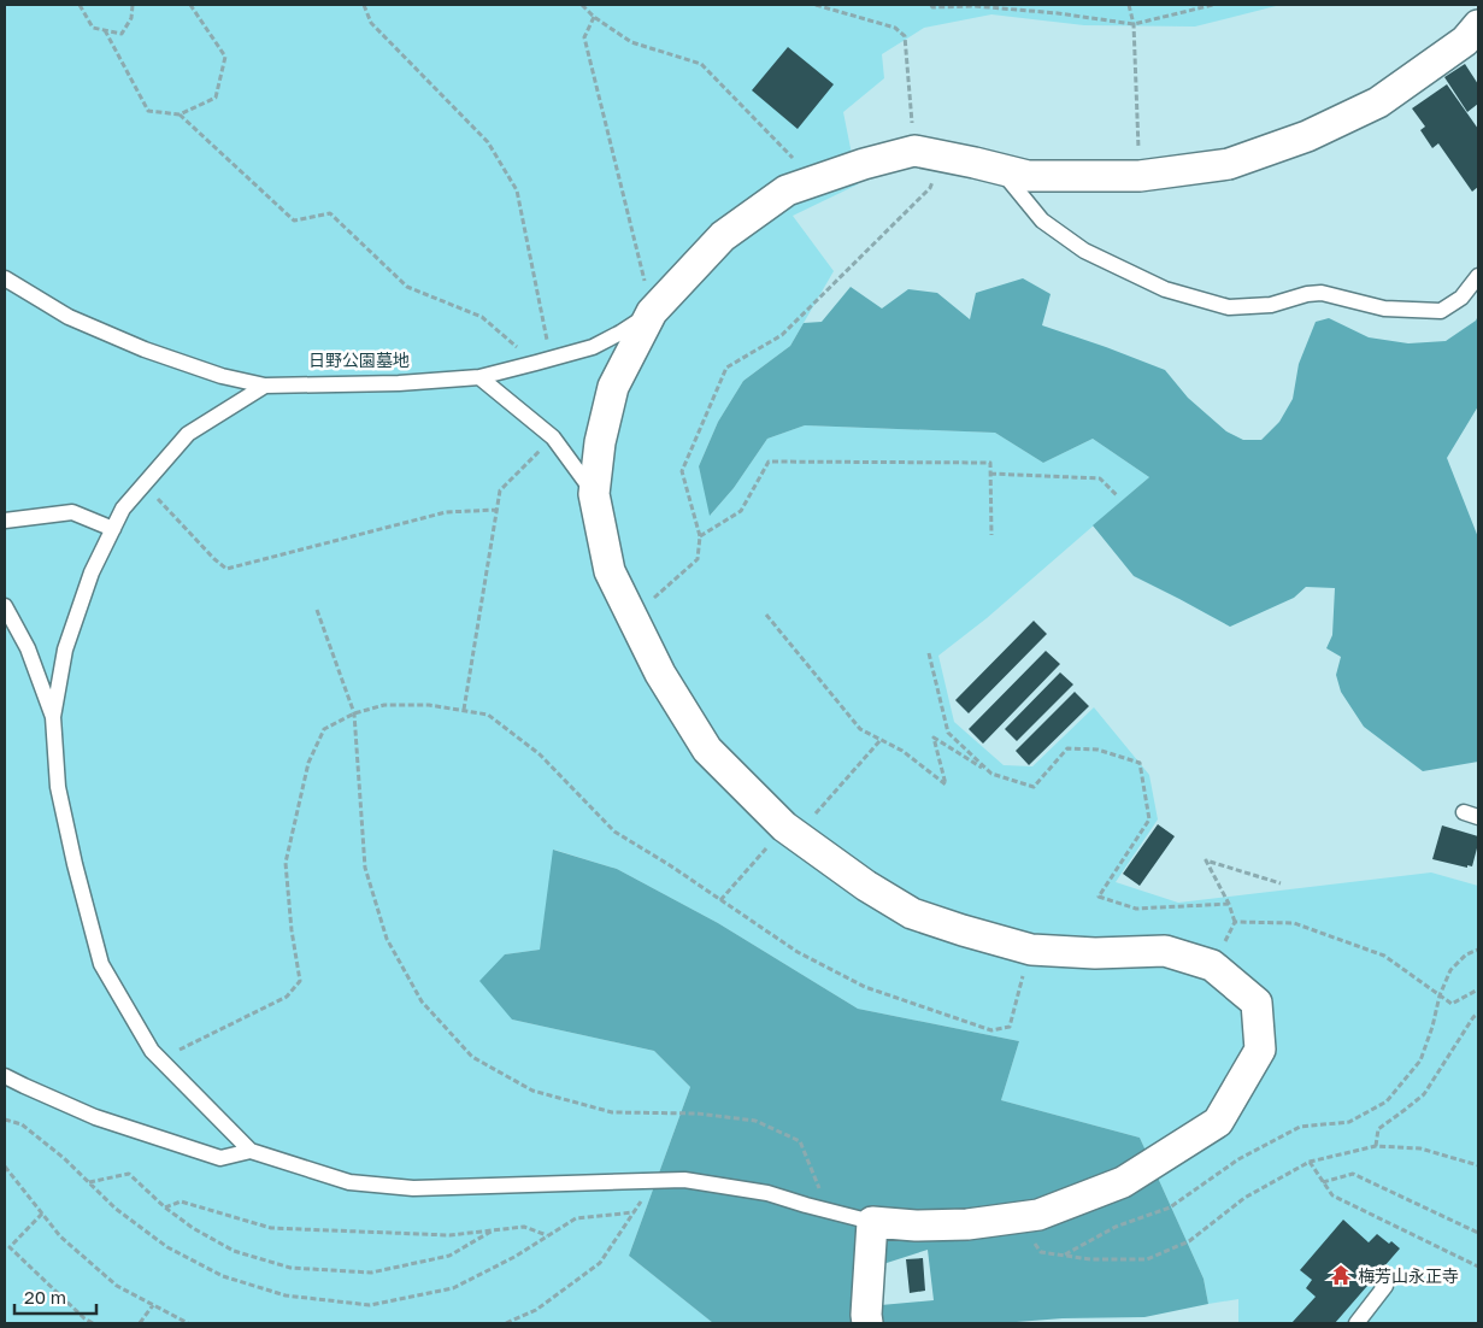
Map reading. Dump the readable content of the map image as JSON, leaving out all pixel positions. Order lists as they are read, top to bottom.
{
  "parks": ["日野公園墓地"],
  "places": {
    "temple": ["梅芳山永正寺"]
  },
  "scale_bar": "20 m"
}
